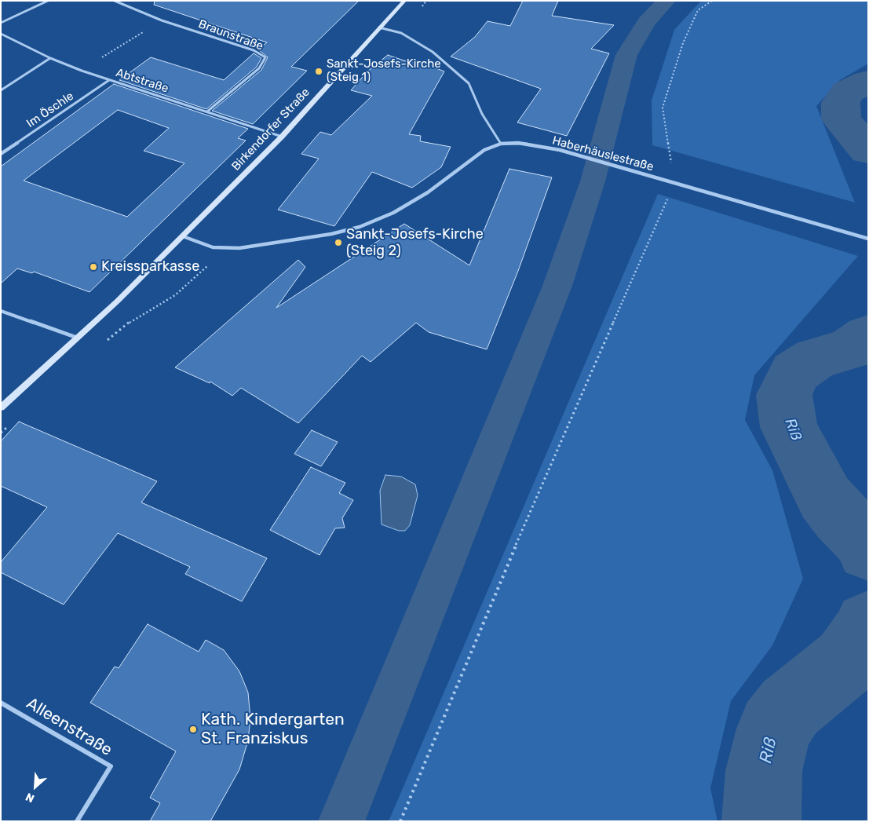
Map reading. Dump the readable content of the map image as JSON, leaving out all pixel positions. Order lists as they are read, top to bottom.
{
  "streets": {
    "street": [
      "Braunstraße",
      "Abtstraße",
      "Im Öschle",
      "Birkendorfer Straße",
      "Haberhäuslestraße",
      "Alleenstraße"
    ]
  },
  "crossings": [
    ["Braunstraße", "Abtstraße"],
    ["Abtstraße", "Im Öschle"],
    ["Abtstraße", "Birkendorfer Straße"]
  ],
  "water": ["Riß"],
  "places": [
    "Sankt-Josefs-Kirche (Steig 1)",
    "Sankt-Josefs-Kirche (Steig 2)",
    "Kreissparkasse",
    "Kath. Kindergarten St. Franziskus"
  ],
  "north": "bottom left"
}
